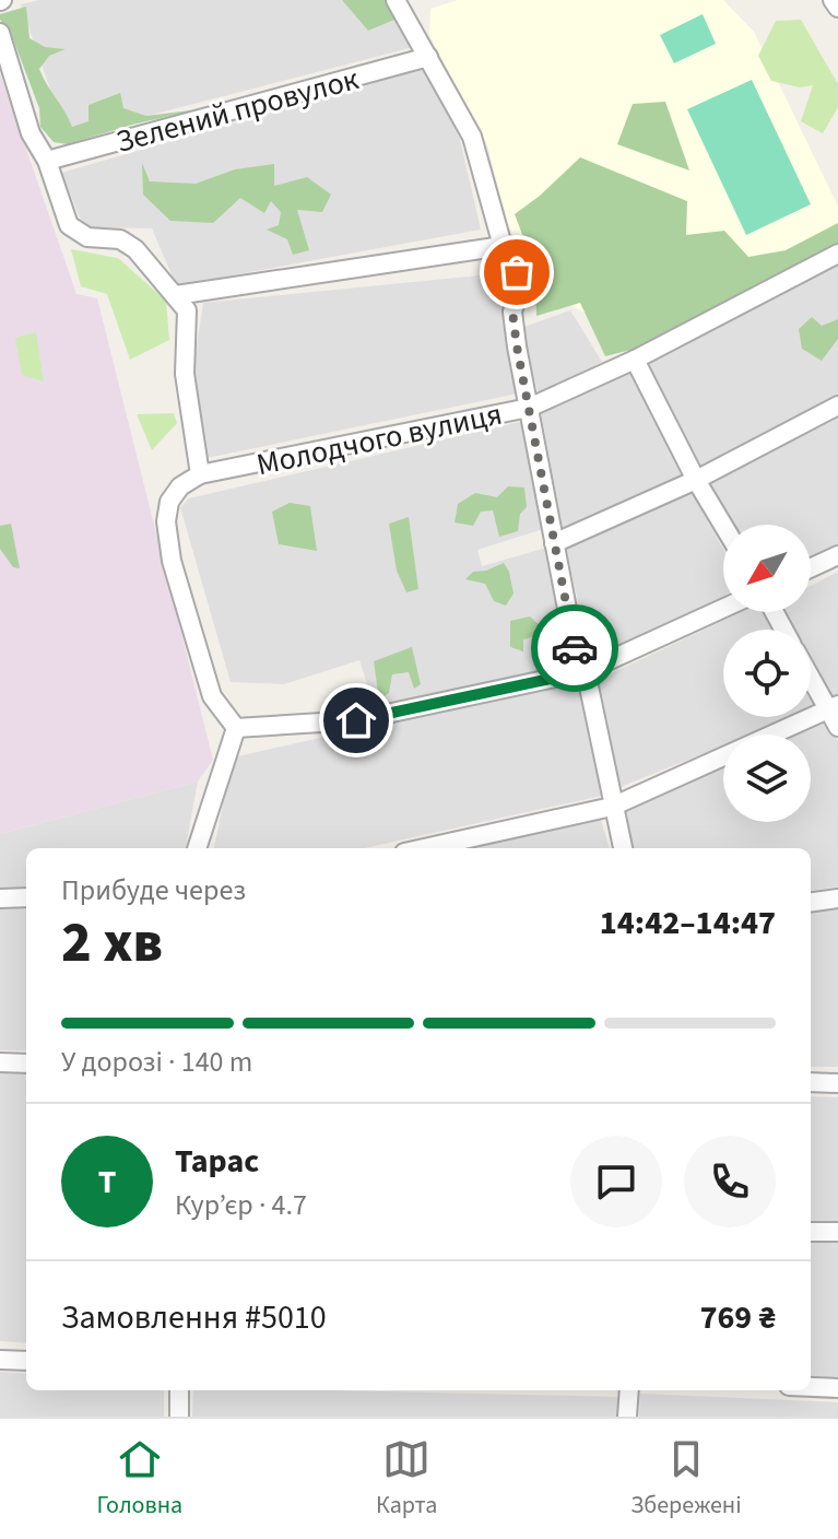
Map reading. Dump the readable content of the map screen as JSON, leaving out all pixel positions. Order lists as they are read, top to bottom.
{
  "streets": {
    "street": ["Зелений провулок", "Молодчого вулиця"]
  },
  "north": "bottom left",
  "page": {
    "heading": ["2 хв", "Прибуде через", "14:42–14:47"],
    "panel": [
      "Тарас",
      "Кур’єр · 4.7",
      "Замовлення #5010",
      "769 ₴"
    ],
    "bar": "У дорозі · 140 m",
    "round": "Т",
    "tabs": ["Головна", "Карта", "Збережені"]
  }
}
